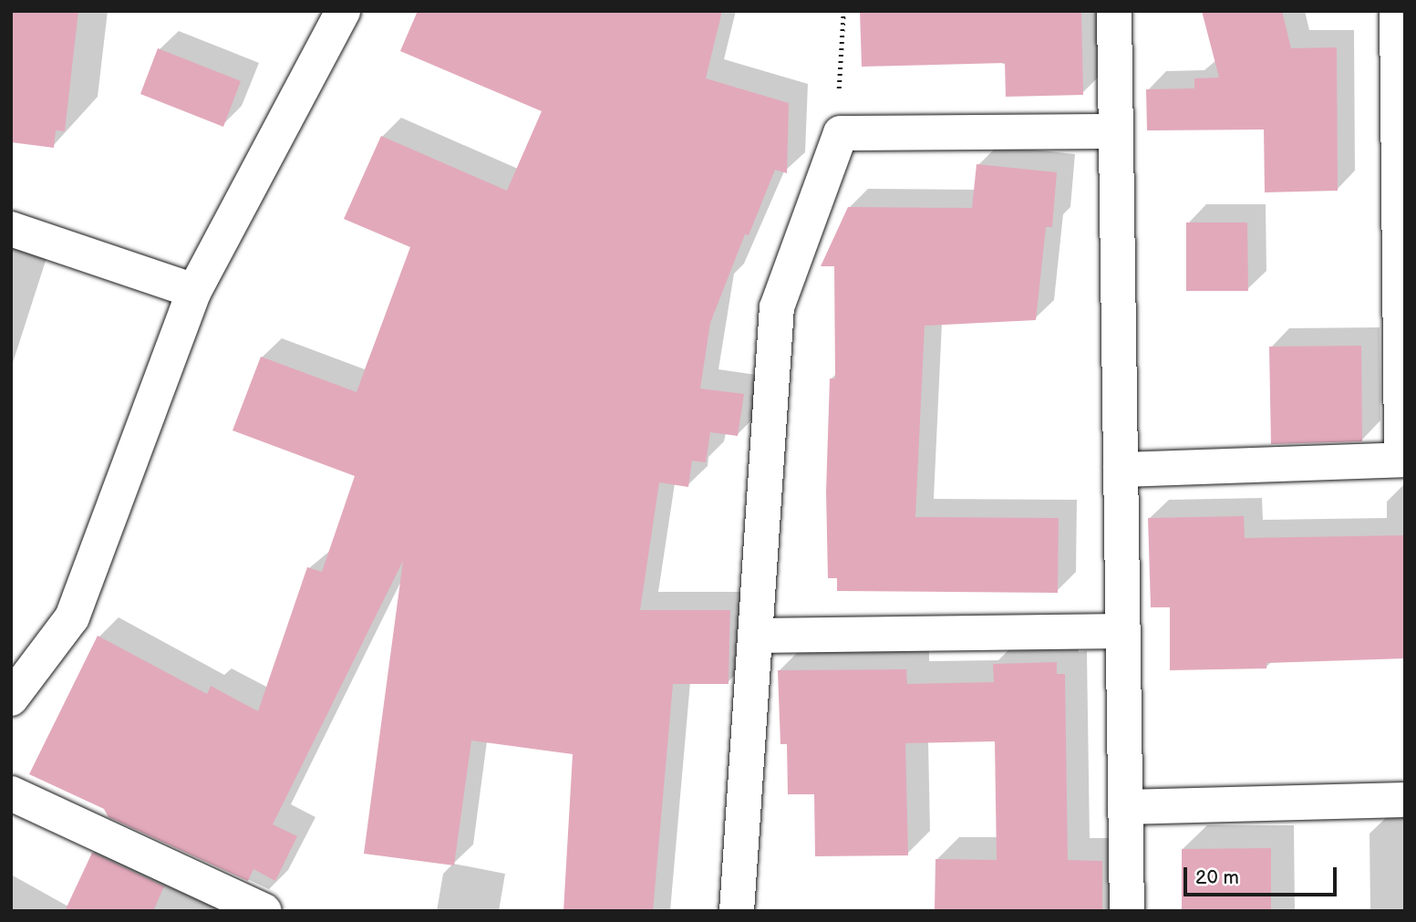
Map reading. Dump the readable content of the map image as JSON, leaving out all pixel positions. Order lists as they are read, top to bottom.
{
  "scale_bar": "20 m"
}
